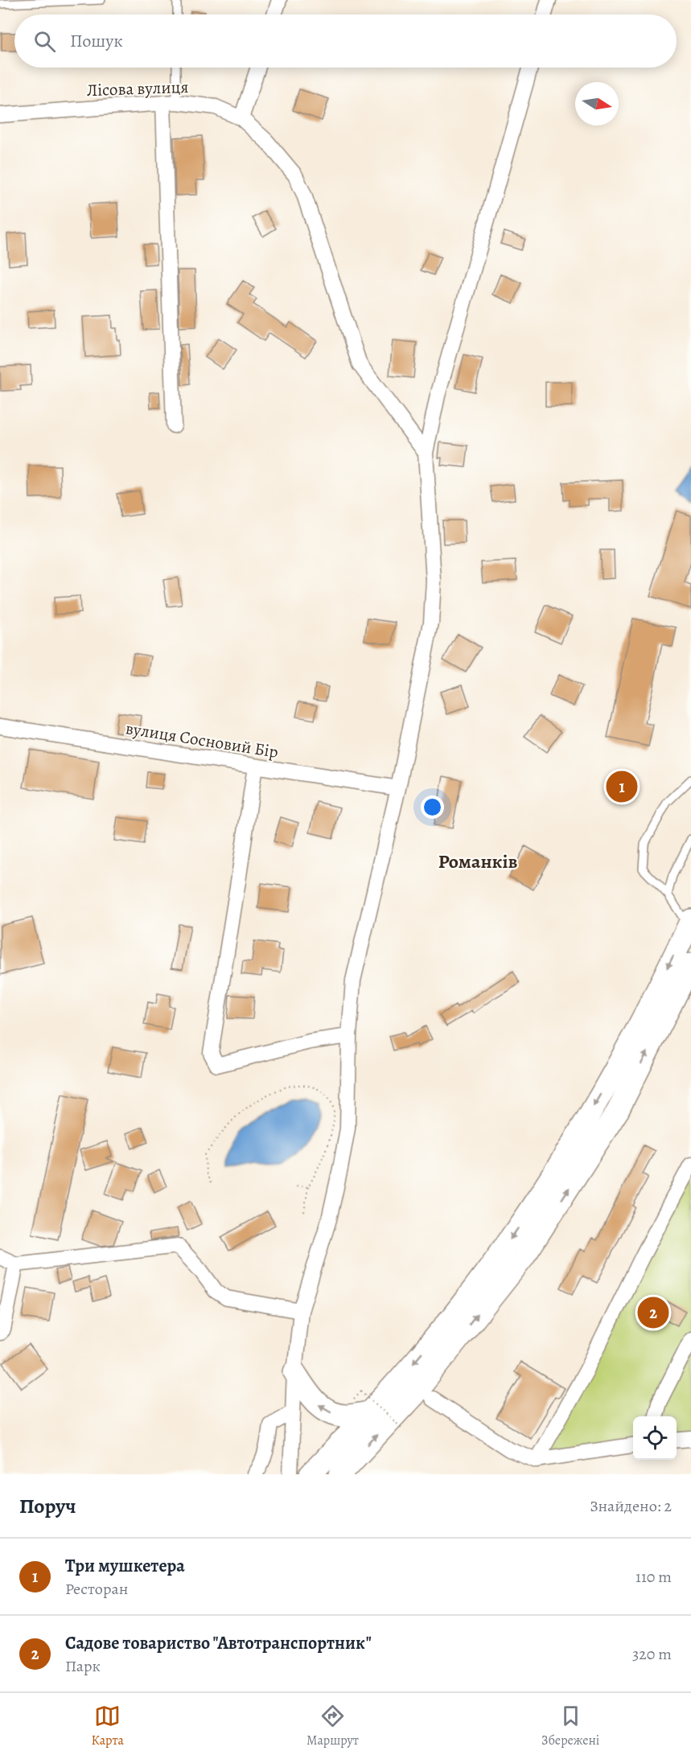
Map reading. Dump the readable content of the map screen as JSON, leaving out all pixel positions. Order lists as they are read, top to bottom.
{
  "streets": {
    "street": ["Лісова вулиця", "вулиця Сосновий Бір"]
  },
  "districts": ["Романків"],
  "north": "right",
  "page": {
    "search": "Пошук",
    "pins": ["1", "2"],
    "heading": ["Поруч", "Знайдено: 2"],
    "list": [
      {
        "mark": "1",
        "name": "Три мушкетера",
        "note": "Ресторан",
        "value": "110 m"
      },
      {
        "mark": "2",
        "name": "Садове товариство \"Автотранспортник\"",
        "note": "Парк",
        "value": "320 m"
      }
    ],
    "nav": ["Карта", "Маршрут", "Збережені"]
  }
}
